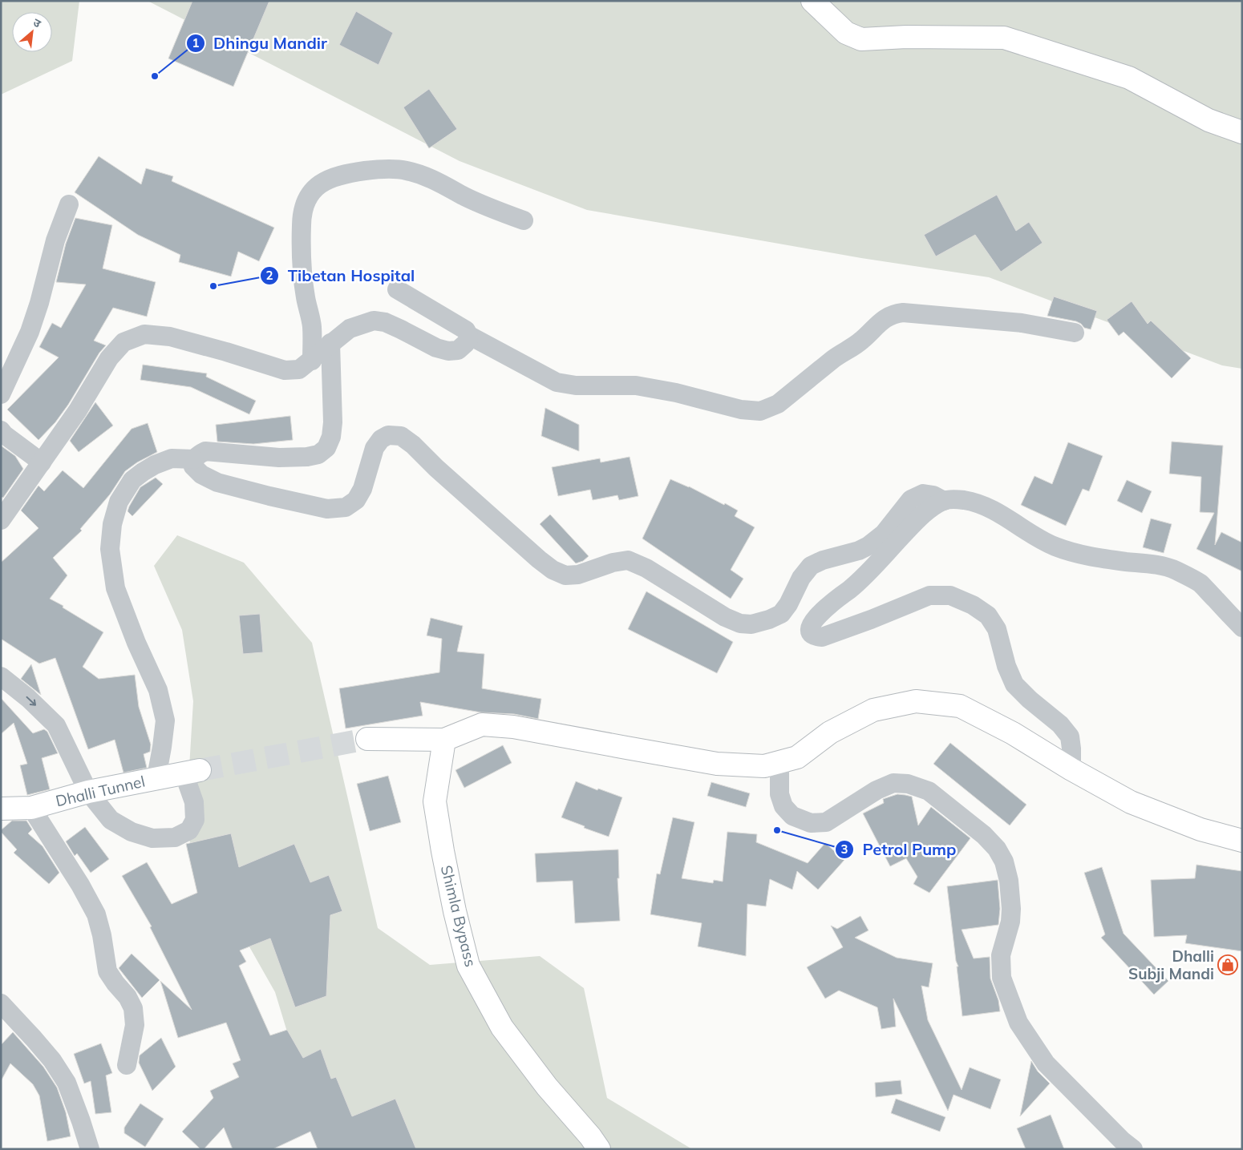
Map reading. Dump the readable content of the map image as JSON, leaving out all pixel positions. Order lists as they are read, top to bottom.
{
  "streets": {
    "main road": ["Dhalli Tunnel", "Shimla Bypass"]
  },
  "places": {
    "other": ["Dhingu Mandir", "Tibetan Hospital", "Petrol Pump"],
    "shop": ["Dhalli Subji Mandi"]
  },
  "north": "top right"
}
